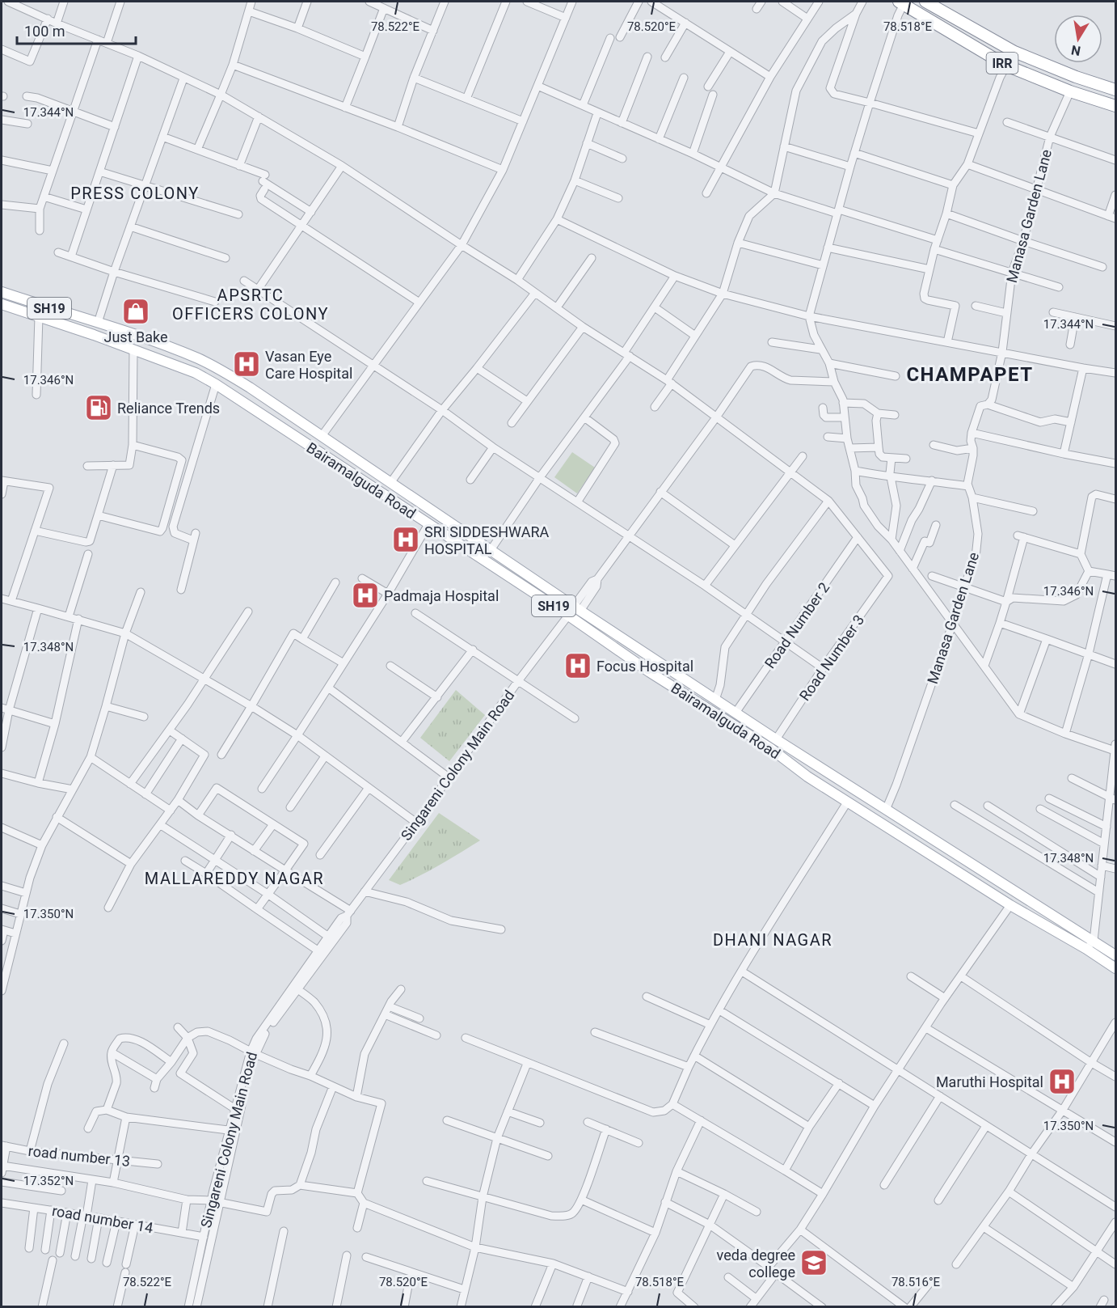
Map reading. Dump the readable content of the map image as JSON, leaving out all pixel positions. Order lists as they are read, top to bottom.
{
  "streets": {
    "highway": ["IRR"],
    "main road": ["SH19", "Bairamalguda Road"],
    "street": [
      "Manasa Garden Lane",
      "Road Number 2",
      "Road Number 3",
      "Singareni Colony Main Road",
      "road number 13",
      "road number 14"
    ]
  },
  "crossings": [
    ["IRR", "Manasa Garden Lane"],
    ["Manasa Garden Lane", "Bairamalguda Road"],
    ["Bairamalguda Road", "Road Number 2"],
    ["Bairamalguda Road", "Road Number 3"],
    ["Bairamalguda Road", "Singareni Colony Main Road"],
    ["Road Number 2", "Road Number 3"],
    ["Singareni Colony Main Road", "road number 14"]
  ],
  "districts": [
    "PRESS COLONY",
    "APSRTC OFFICERS COLONY",
    "CHAMPAPET",
    "MALLAREDDY NAGAR",
    "DHANI NAGAR"
  ],
  "places": {
    "shop": ["Just Bake"],
    "hospital": [
      "Vasan Eye Care Hospital",
      "SRI SIDDESHWARA HOSPITAL",
      "Padmaja Hospital",
      "Focus Hospital",
      "Maruthi Hospital"
    ],
    "fuel station": ["Reliance Trends"],
    "school or university": ["veda degree college"]
  },
  "scale_bar": "100 m",
  "north": "bottom",
  "coordinates": [
    "78.522°E",
    "78.520°E",
    "78.518°E",
    "17.344°N",
    "17.346°N",
    "17.348°N",
    "17.350°N",
    "17.352°N",
    "78.516°E"
  ]
}
